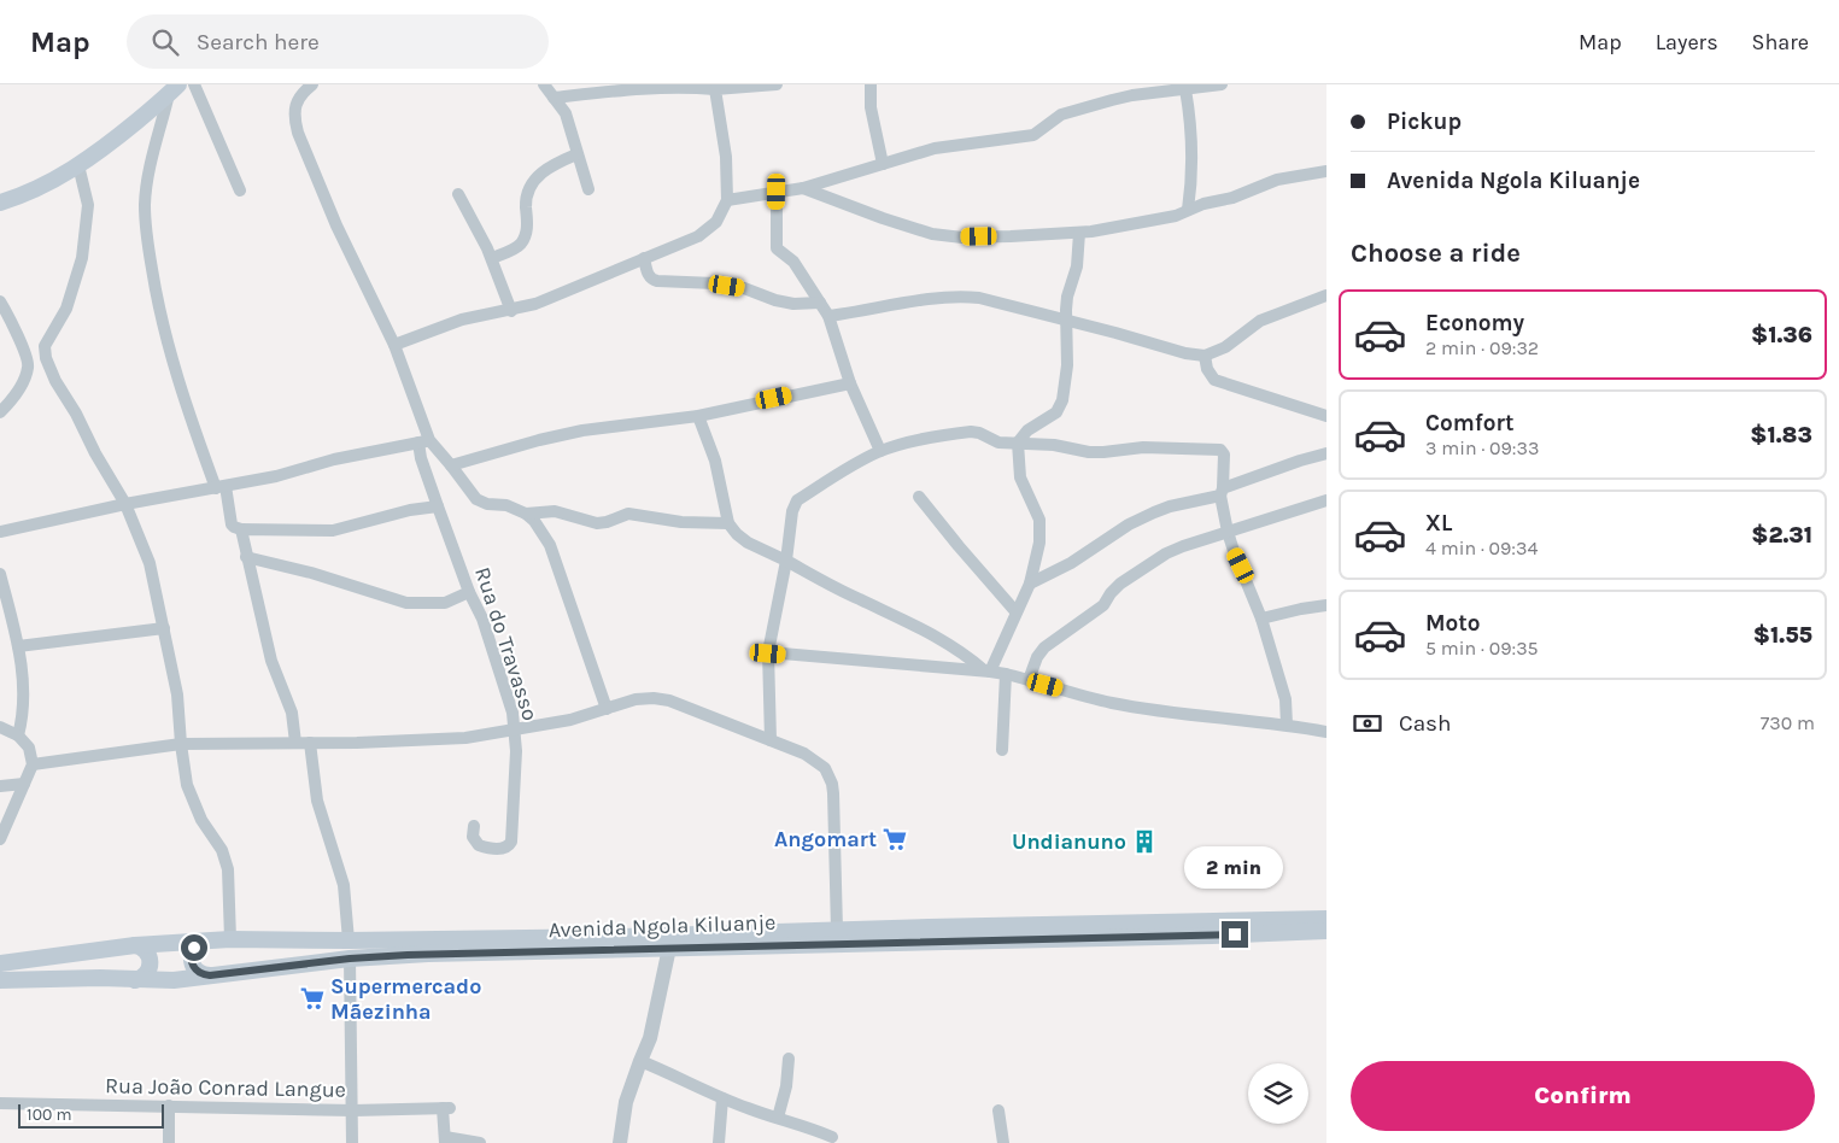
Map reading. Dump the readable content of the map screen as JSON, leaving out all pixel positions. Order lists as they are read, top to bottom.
{
  "streets": {
    "main road": ["Avenida Ngola Kiluanje"],
    "street": ["Rua do Travasso", "Rua João Conrad Langue"]
  },
  "places": {
    "supermarket": ["Angomart", "Supermercado Mãezinha"],
    "building": ["Undianuno"]
  },
  "scale_bar": "100 m",
  "page": {
    "header": "Map",
    "search": "Search here",
    "nav": ["Map", "Layers", "Share"],
    "banner": ["Pickup", "Avenida Ngola Kiluanje"],
    "heading": "Choose a ride",
    "list": [
      {
        "name": "Economy",
        "note": "2 min · 09:32",
        "value": "$1.36"
      },
      {
        "name": "Comfort",
        "note": "3 min · 09:33",
        "value": "$1.83"
      },
      {
        "name": "XL",
        "note": "4 min · 09:34",
        "value": "$2.31"
      },
      {
        "name": "Moto",
        "note": "5 min · 09:35",
        "value": "$1.55"
      }
    ],
    "pay": ["Cash", "730 m"],
    "bubble": "2 min",
    "buttons": "Confirm",
    "scale": "100 m"
  }
}
